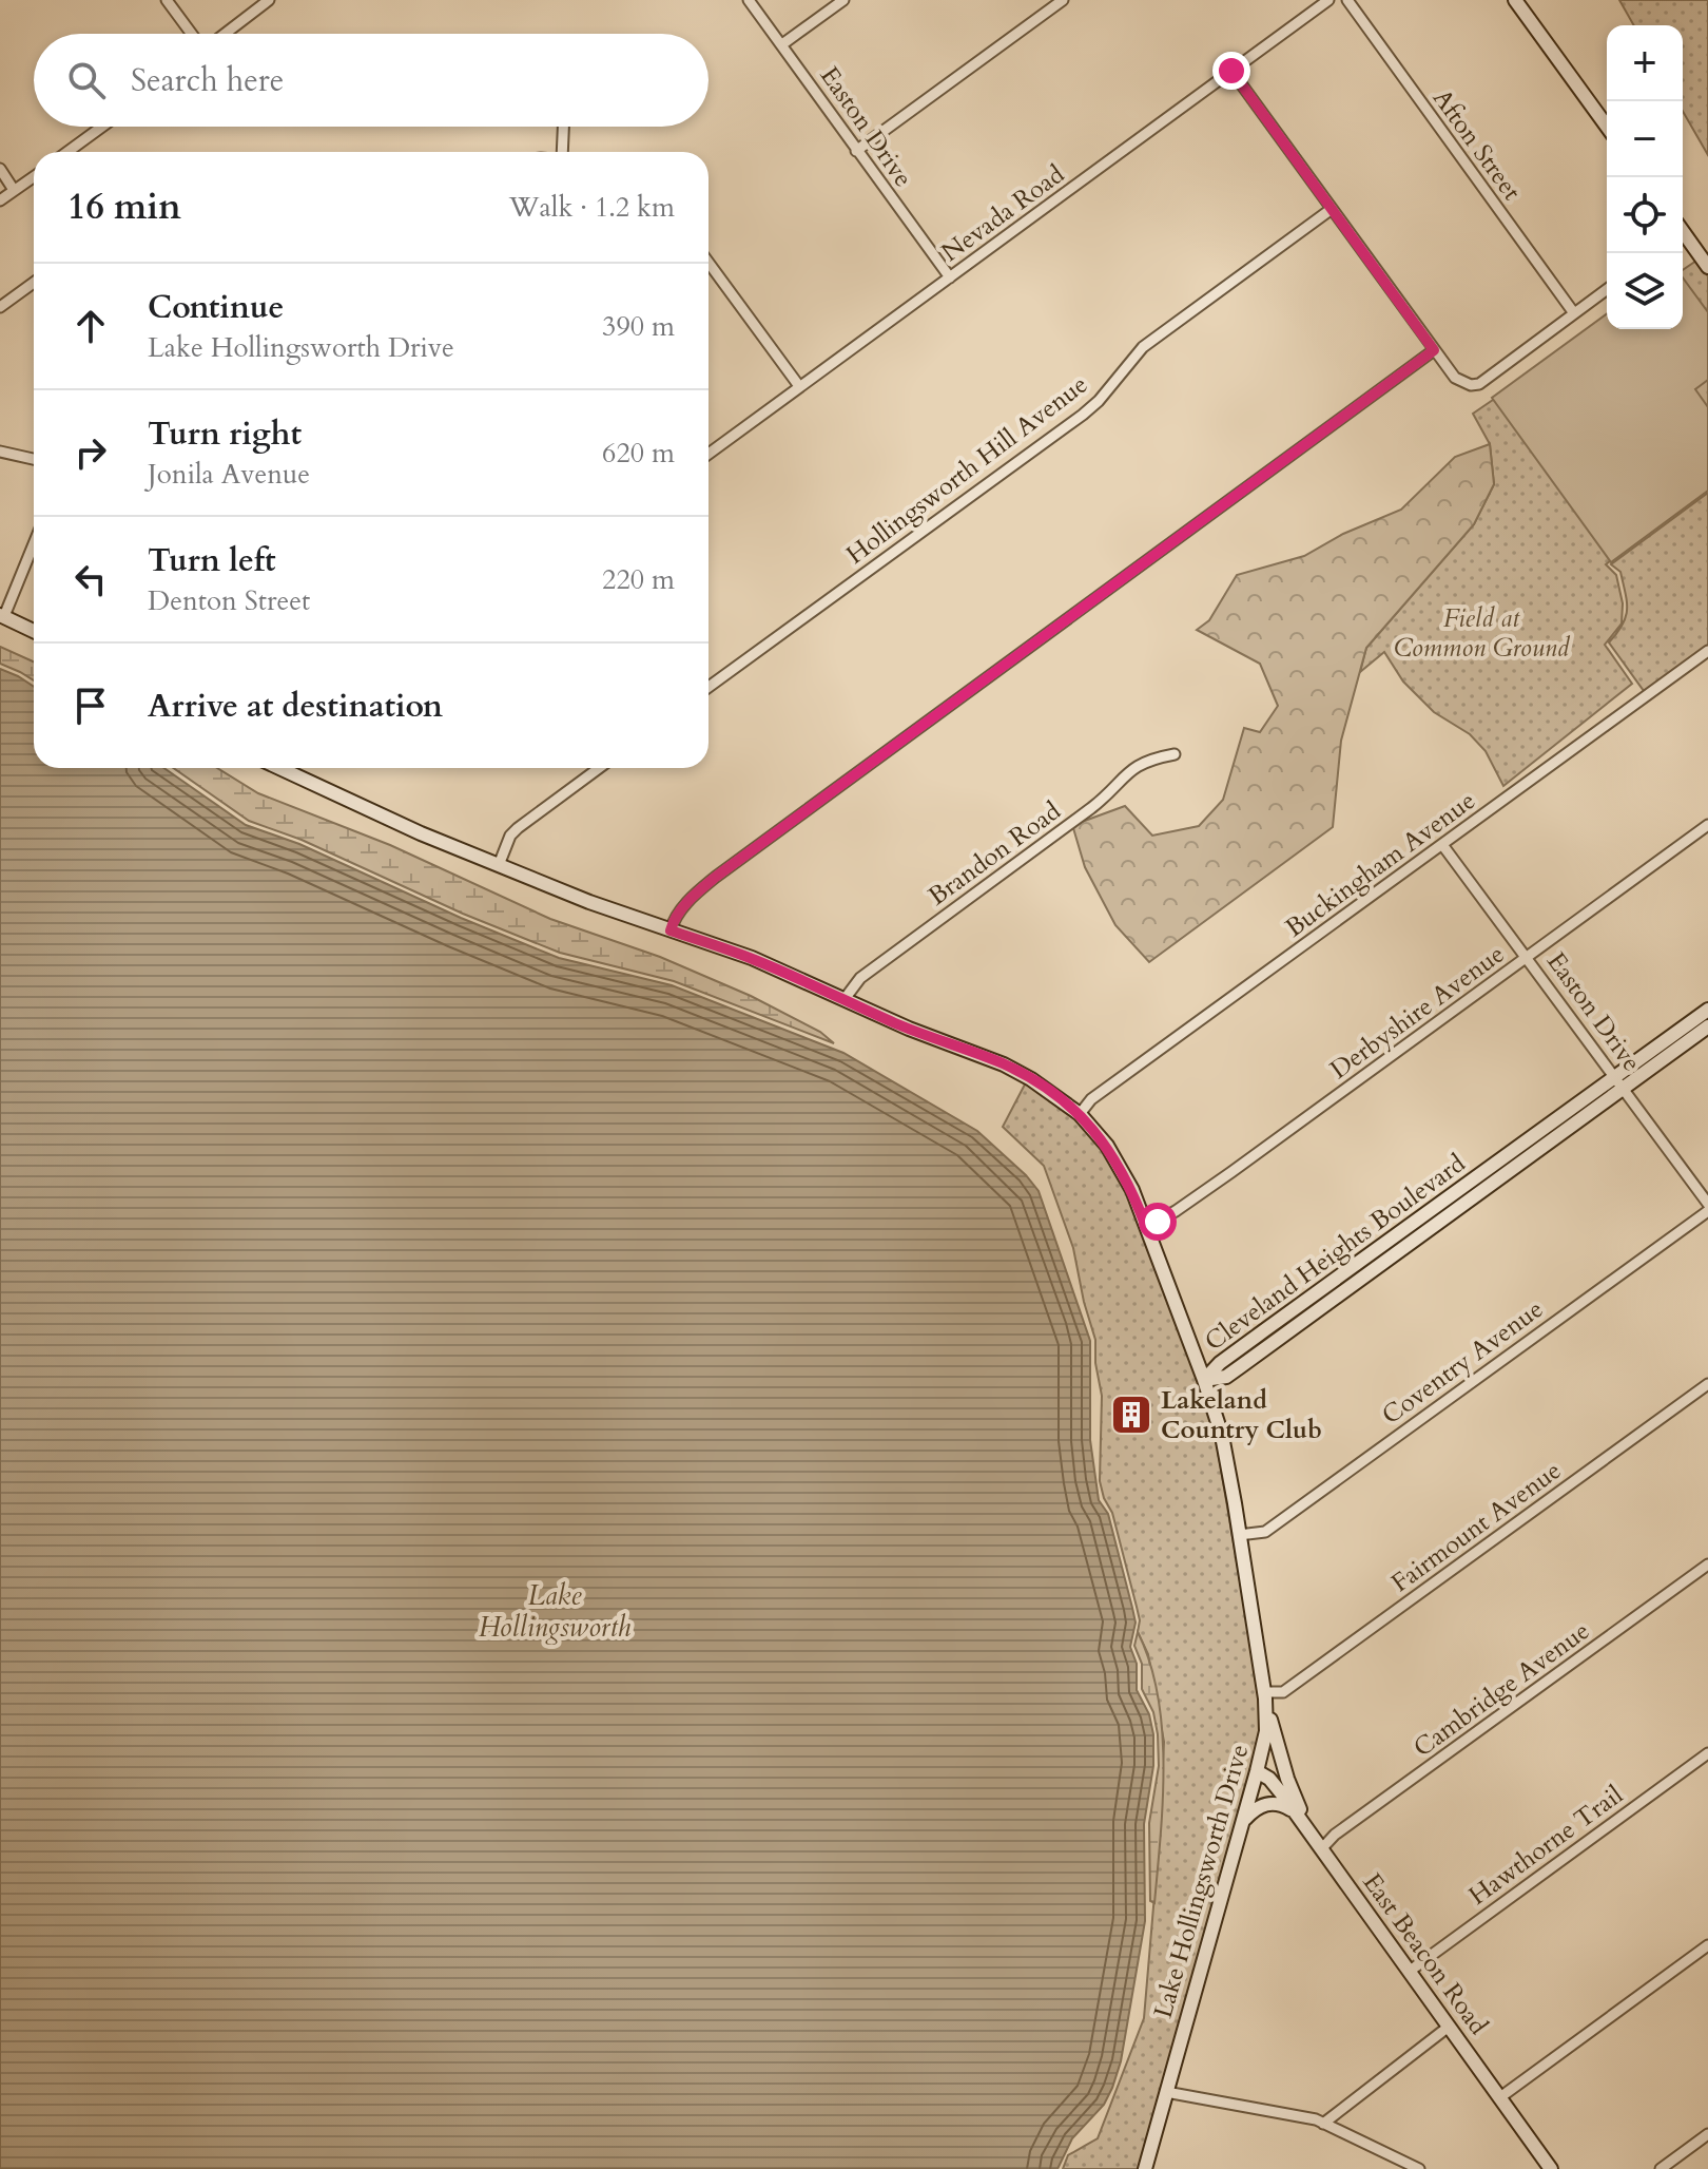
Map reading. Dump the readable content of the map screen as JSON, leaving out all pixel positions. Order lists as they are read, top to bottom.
{
  "streets": {
    "street": [
      "Easton Drive",
      "Afton Street",
      "Nevada Road",
      "Hollingsworth Hill Avenue",
      "Brandon Road",
      "Buckingham Avenue",
      "Derbyshire Avenue",
      "Cleveland Heights Boulevard",
      "Coventry Avenue",
      "Fairmount Avenue",
      "Cambridge Avenue",
      "Hawthorne Trail",
      "Lake Hollingsworth Drive",
      "East Beacon Road"
    ]
  },
  "crossings": [
    ["Easton Drive", "Nevada Road"],
    ["Easton Drive", "Buckingham Avenue"],
    ["Easton Drive", "Derbyshire Avenue"],
    ["Easton Drive", "Cleveland Heights Boulevard"],
    ["Brandon Road", "Lake Hollingsworth Drive"],
    ["Buckingham Avenue", "Lake Hollingsworth Drive"],
    ["Derbyshire Avenue", "Lake Hollingsworth Drive"],
    ["Cleveland Heights Boulevard", "Lake Hollingsworth Drive"],
    ["Coventry Avenue", "Lake Hollingsworth Drive"],
    ["Fairmount Avenue", "Lake Hollingsworth Drive"],
    ["Cambridge Avenue", "East Beacon Road"],
    ["Hawthorne Trail", "East Beacon Road"],
    ["Lake Hollingsworth Drive", "East Beacon Road"]
  ],
  "water": ["Lake Hollingsworth"],
  "parks": ["Field at Common Ground"],
  "places": {
    "building": ["Lakeland Country Club"]
  },
  "page": {
    "map_buttons": ["+", "−"],
    "search": "Search here",
    "heading": ["16 min", "Walk · 1.2 km"],
    "list": [
      ["Continue", "Lake Hollingsworth Drive", "390 m"],
      ["Turn right", "Jonila Avenue", "620 m"],
      ["Turn left", "Denton Street", "220 m"],
      "Arrive at destination"
    ]
  }
}
